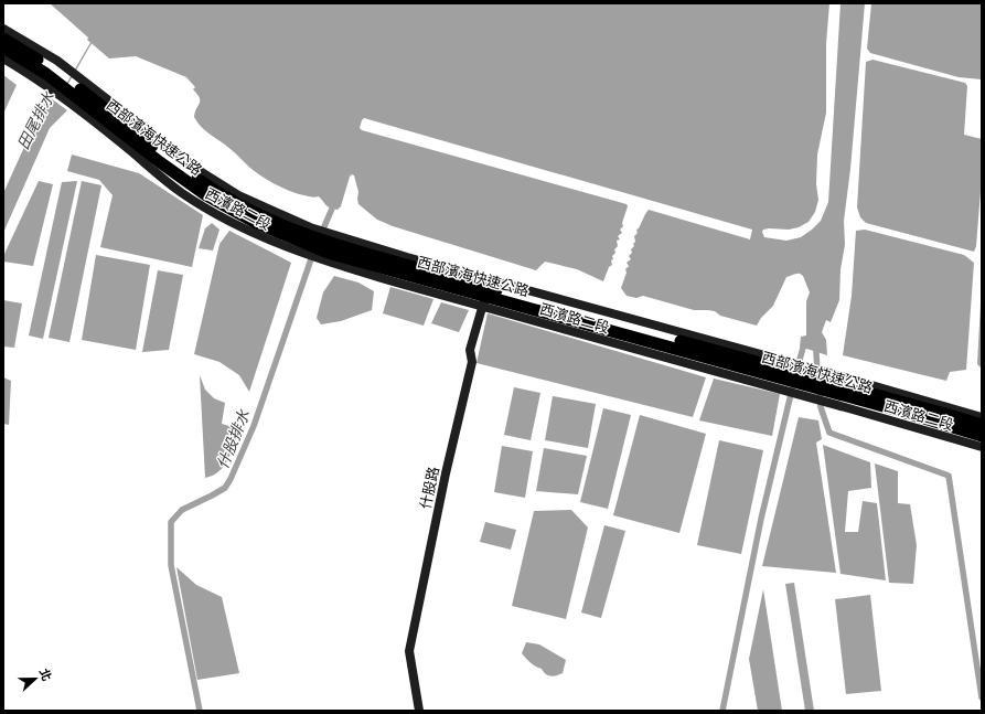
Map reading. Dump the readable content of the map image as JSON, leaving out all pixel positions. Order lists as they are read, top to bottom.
{
  "streets": {
    "highway": ["西部濱海快速公路"],
    "street": ["西濱路二段", "什股路"]
  },
  "crossings": [
    ["西部濱海快速公路", "西濱路二段"],
    ["西濱路二段", "什股路"]
  ],
  "water": ["田尾排水", "什股排水"],
  "north": "right"
}
